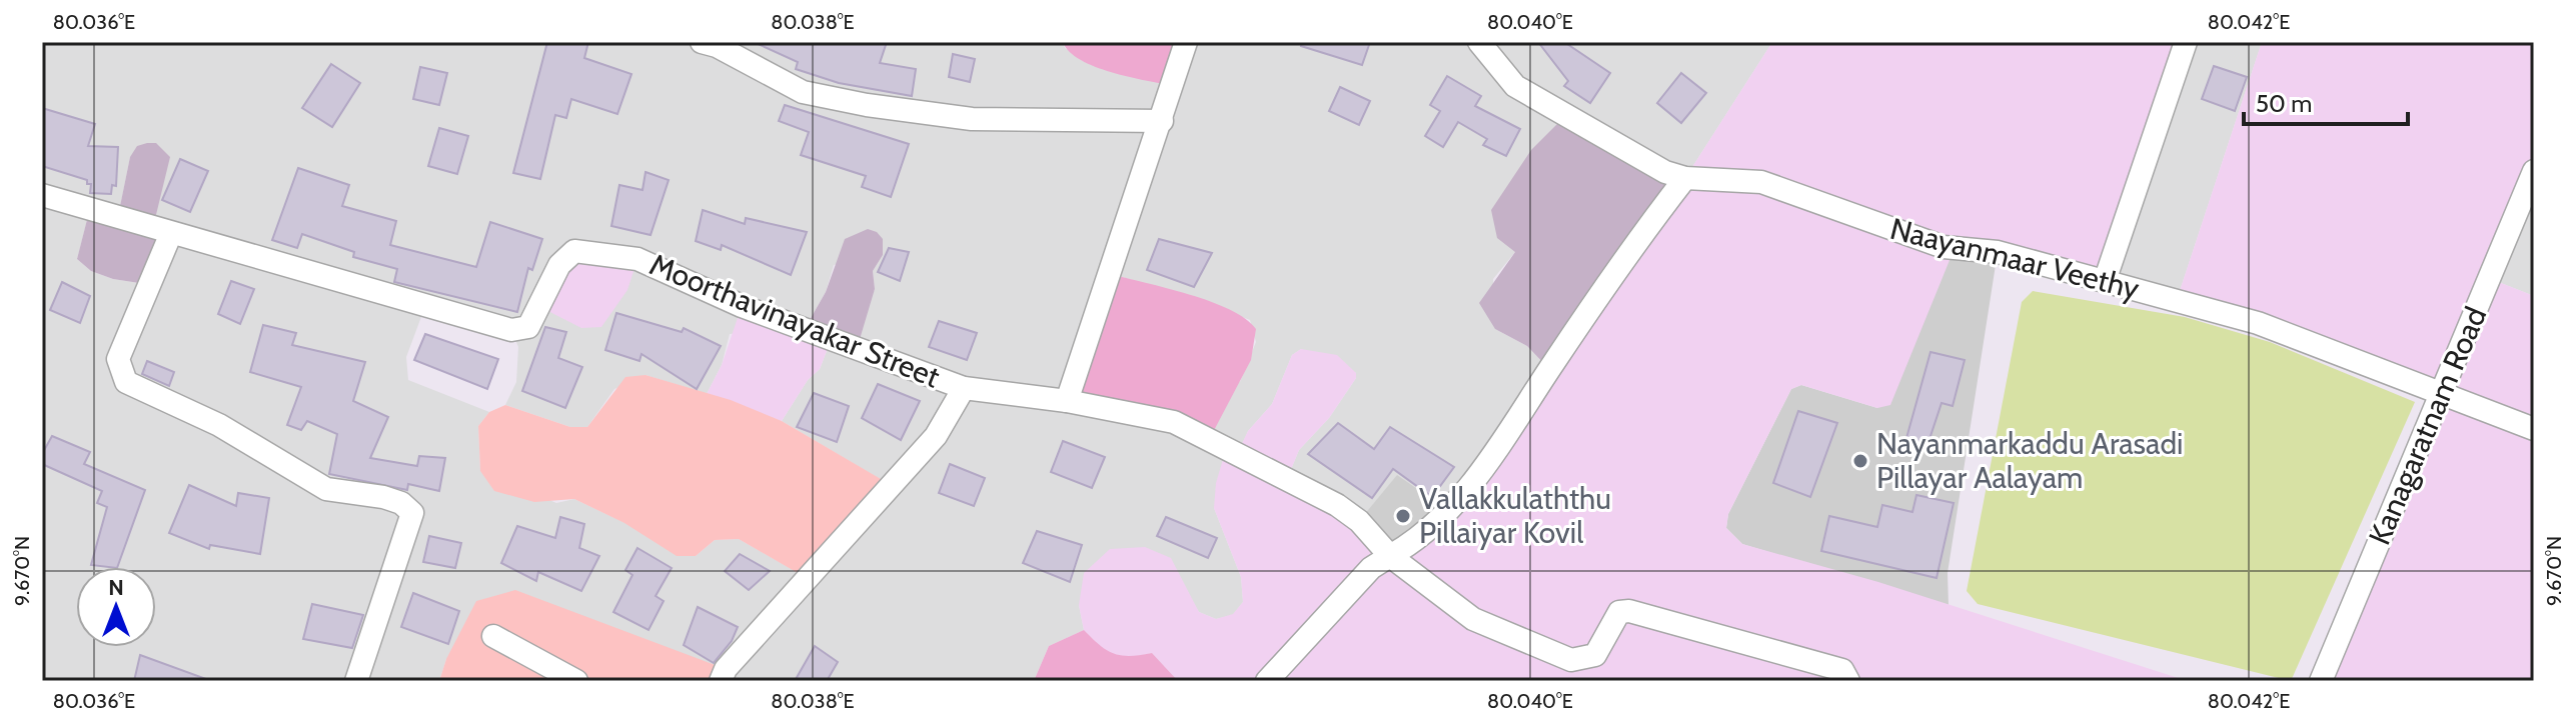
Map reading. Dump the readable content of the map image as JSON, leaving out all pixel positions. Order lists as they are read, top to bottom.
{
  "streets": {
    "street": ["Naayanmaar Veethy", "Moorthavinayakar Street", "Kanagaratnam Road"]
  },
  "crossings": [
    ["Naayanmaar Veethy", "Kanagaratnam Road"]
  ],
  "places": ["Nayanmarkaddu Arasadi Pillayar Aalayam", "Vallakkulaththu Pillaiyar Kovil"],
  "scale_bar": "50 m",
  "north": "top",
  "coordinates": [
    "80.036°E",
    "80.038°E",
    "80.040°E",
    "80.042°E",
    "9.670°N"
  ]
}
